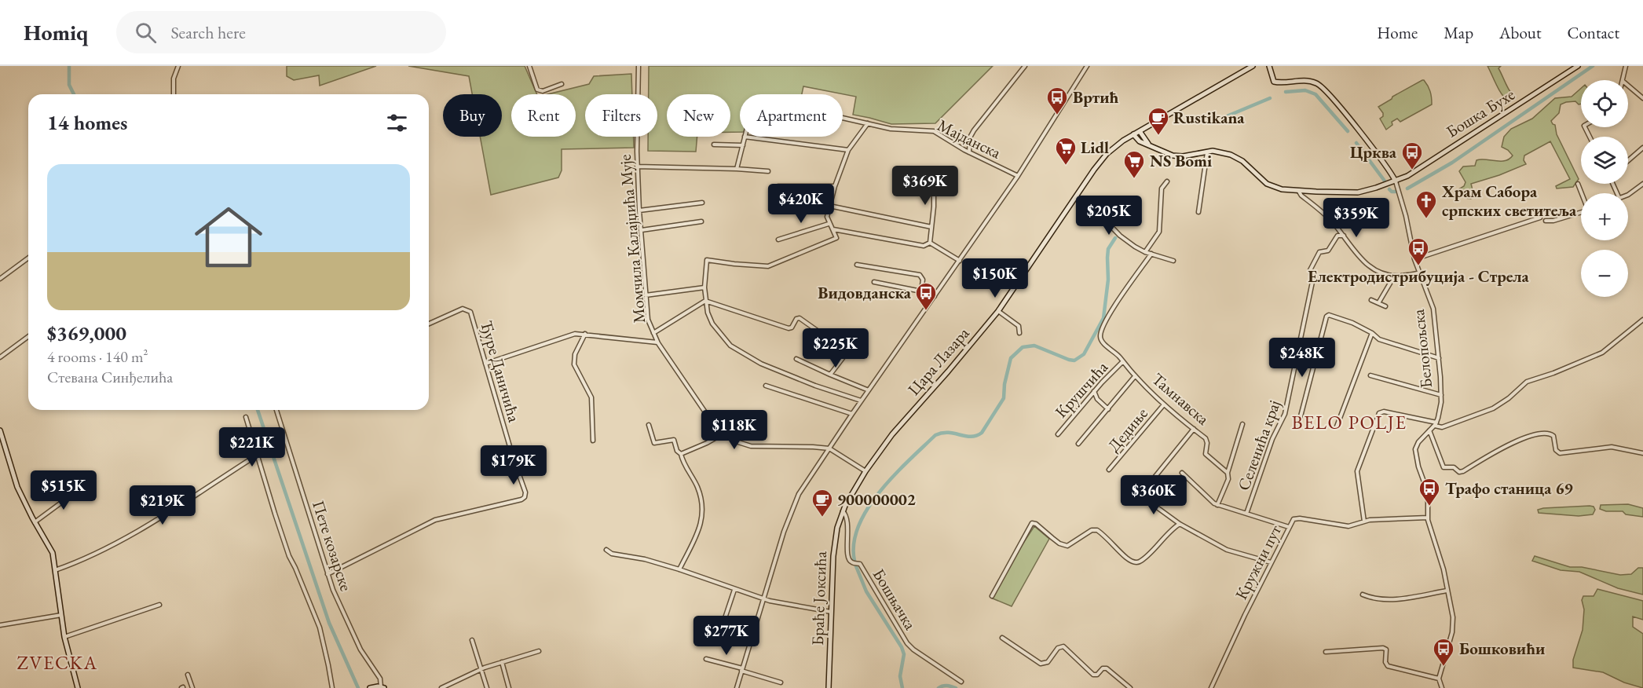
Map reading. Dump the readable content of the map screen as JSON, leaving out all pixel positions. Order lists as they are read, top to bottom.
{
  "streets": {
    "main road": [
      "Бошка Бухе",
      "Белопољска",
      "Цара Лазара",
      "Браће Јоксића"
    ],
    "street": [
      "Мајданска",
      "Момчила Калајџића Мује",
      "Ђуре Даничића",
      "Крушчића",
      "Тамнавска",
      "Дедиње",
      "Селенића крај",
      "Пете козарске",
      "Кружни пут",
      "Бошњачка"
    ]
  },
  "crossings": [
    ["Бошка Бухе", "Белопољска"],
    ["Момчила Калајџића Мује", "Цара Лазара"],
    ["Цара Лазара", "Браће Јоксића"],
    ["Цара Лазара", "Бошњачка"],
    ["Ђуре Даничића", "Пете козарске"],
    ["Крушчића", "Тамнавска"],
    ["Тамнавска", "Дедиње"],
    ["Браће Јоксића", "Бошњачка"]
  ],
  "districts": ["BELO POLJE", "ZVECKA"],
  "places": {
    "bus stop": [
      "Вртић",
      "Црква",
      "Електродистрибуција - Стрела",
      "Видовданска",
      "Трафо станица 69",
      "Бошковићи"
    ],
    "cafe": ["Rustikana", "900000002"],
    "supermarket": ["Lidl", "NS Bomi"],
    "church": ["Храм Сабора српских светитеља"]
  },
  "page": {
    "header": "Homiq",
    "search": "Search here",
    "nav": [
      "Home",
      "Map",
      "About",
      "Contact"
    ],
    "map_buttons": ["+", "−"],
    "chip": [
      "Buy",
      "Rent",
      "Filters",
      "New",
      "Apartment"
    ],
    "heading": "14 homes",
    "list": [
      {
        "name": "$369,000",
        "note": "4 rooms · 140 m² · Стевана Синђелића"
      }
    ],
    "price": [
      "$369K",
      "$420K",
      "$205K",
      "$359K",
      "$150K",
      "$225K",
      "$248K",
      "$118K",
      "$221K",
      "$179K",
      "$515K",
      "$360K",
      "$219K",
      "$277K"
    ]
  }
}
